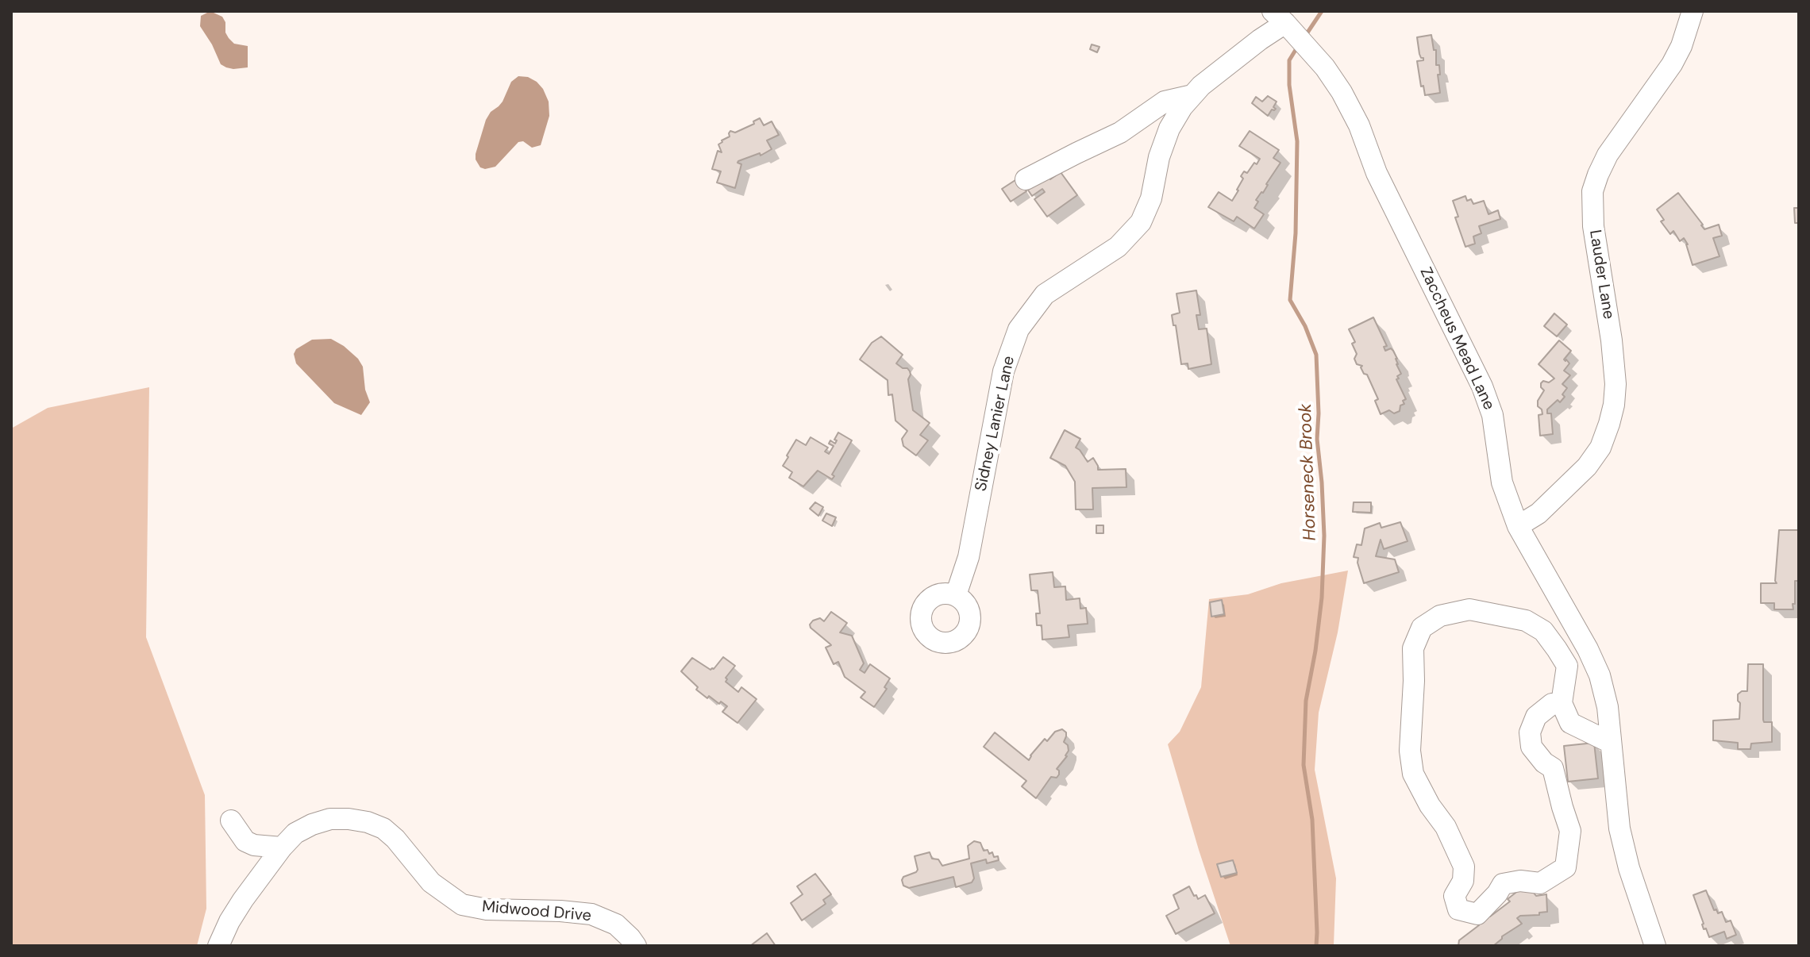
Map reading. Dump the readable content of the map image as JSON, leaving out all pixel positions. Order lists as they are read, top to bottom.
{
  "streets": {
    "street": [
      "Lauder Lane",
      "Zaccheus Mead Lane",
      "Sidney Lanier Lane",
      "Midwood Drive"
    ]
  },
  "crossings": [
    ["Lauder Lane", "Zaccheus Mead Lane"],
    ["Zaccheus Mead Lane", "Sidney Lanier Lane"]
  ],
  "water": ["Horseneck Brook"]
}
